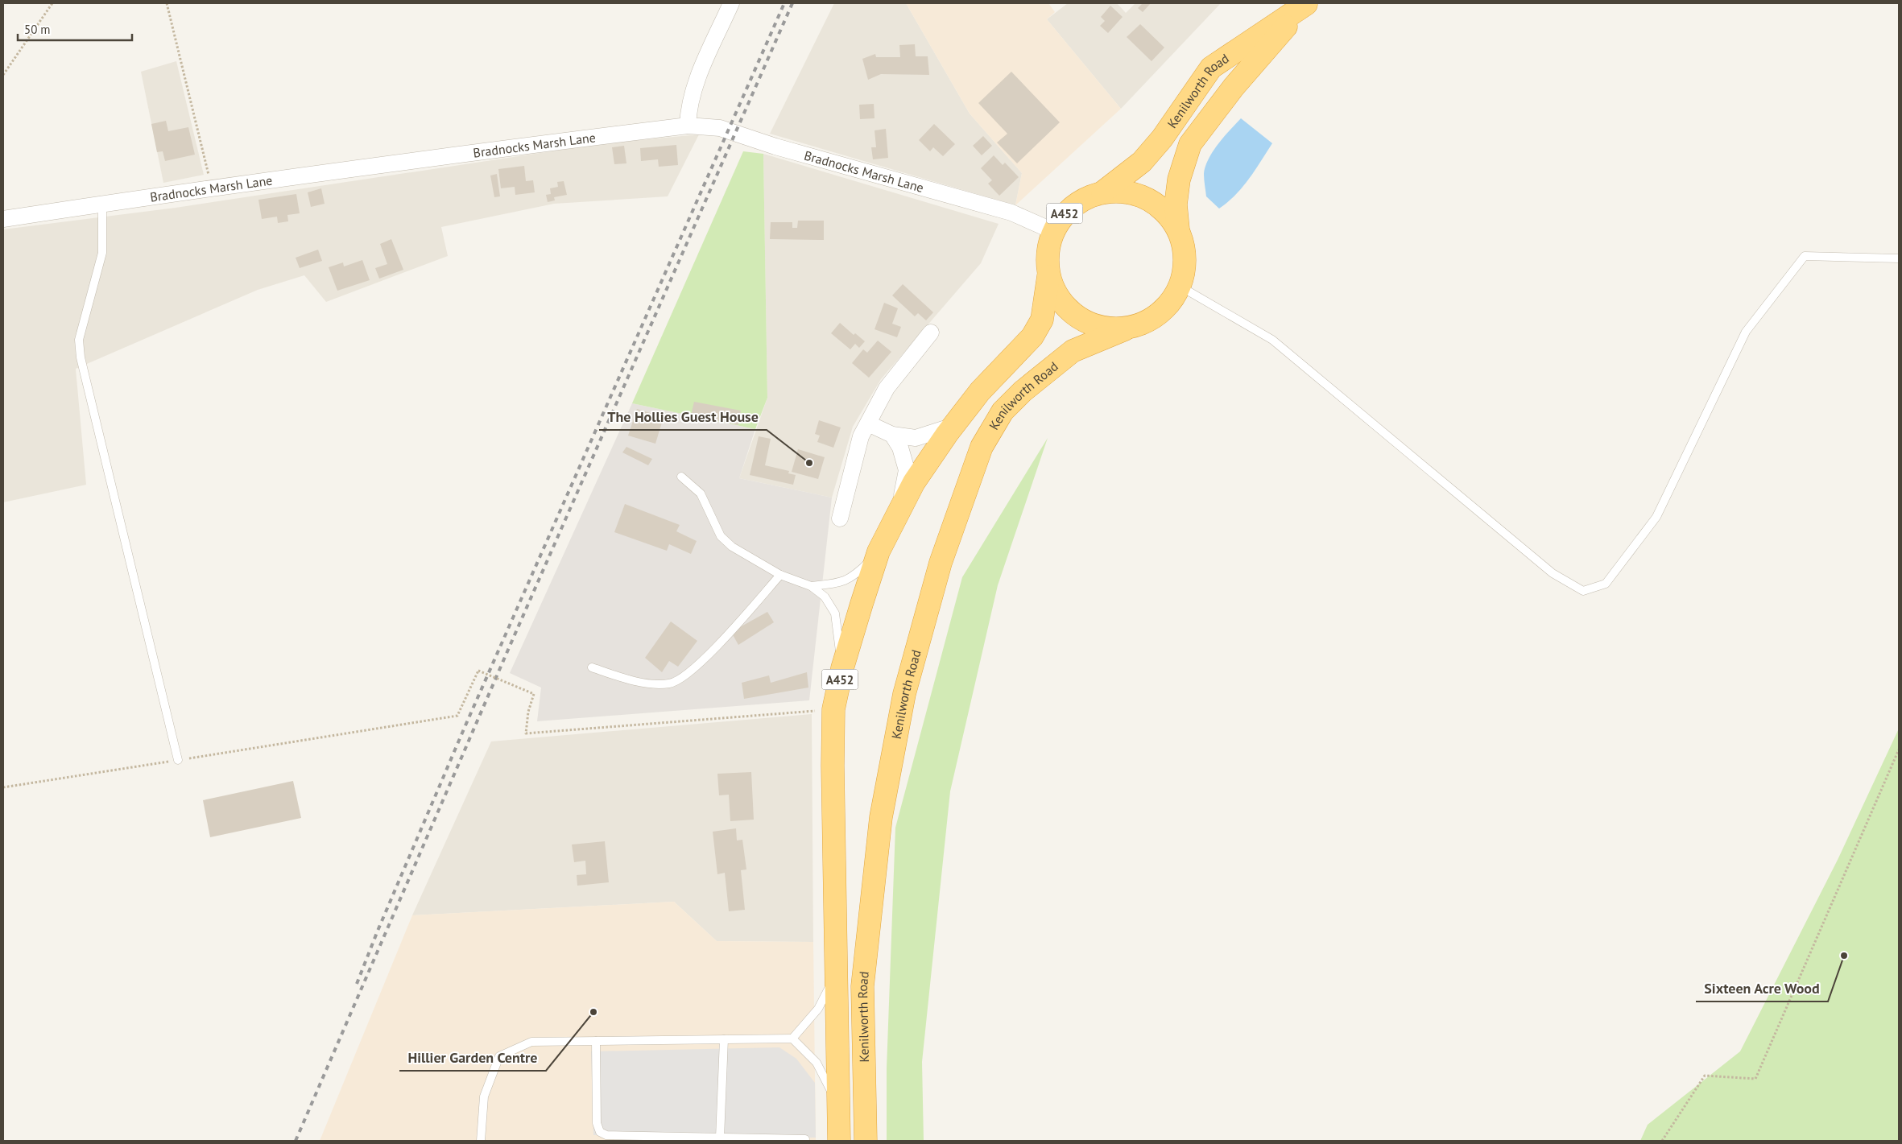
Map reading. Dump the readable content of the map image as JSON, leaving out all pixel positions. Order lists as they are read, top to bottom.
{
  "streets": {
    "highway": ["Kenilworth Road", "A452"],
    "street": ["Bradnocks Marsh Lane"]
  },
  "crossings": [
    ["Kenilworth Road", "Bradnocks Marsh Lane"],
    ["Kenilworth Road", "A452"],
    ["Bradnocks Marsh Lane", "A452"]
  ],
  "places": ["The Hollies Guest House", "Sixteen Acre Wood", "Hillier Garden Centre"],
  "scale_bar": "50 m"
}
